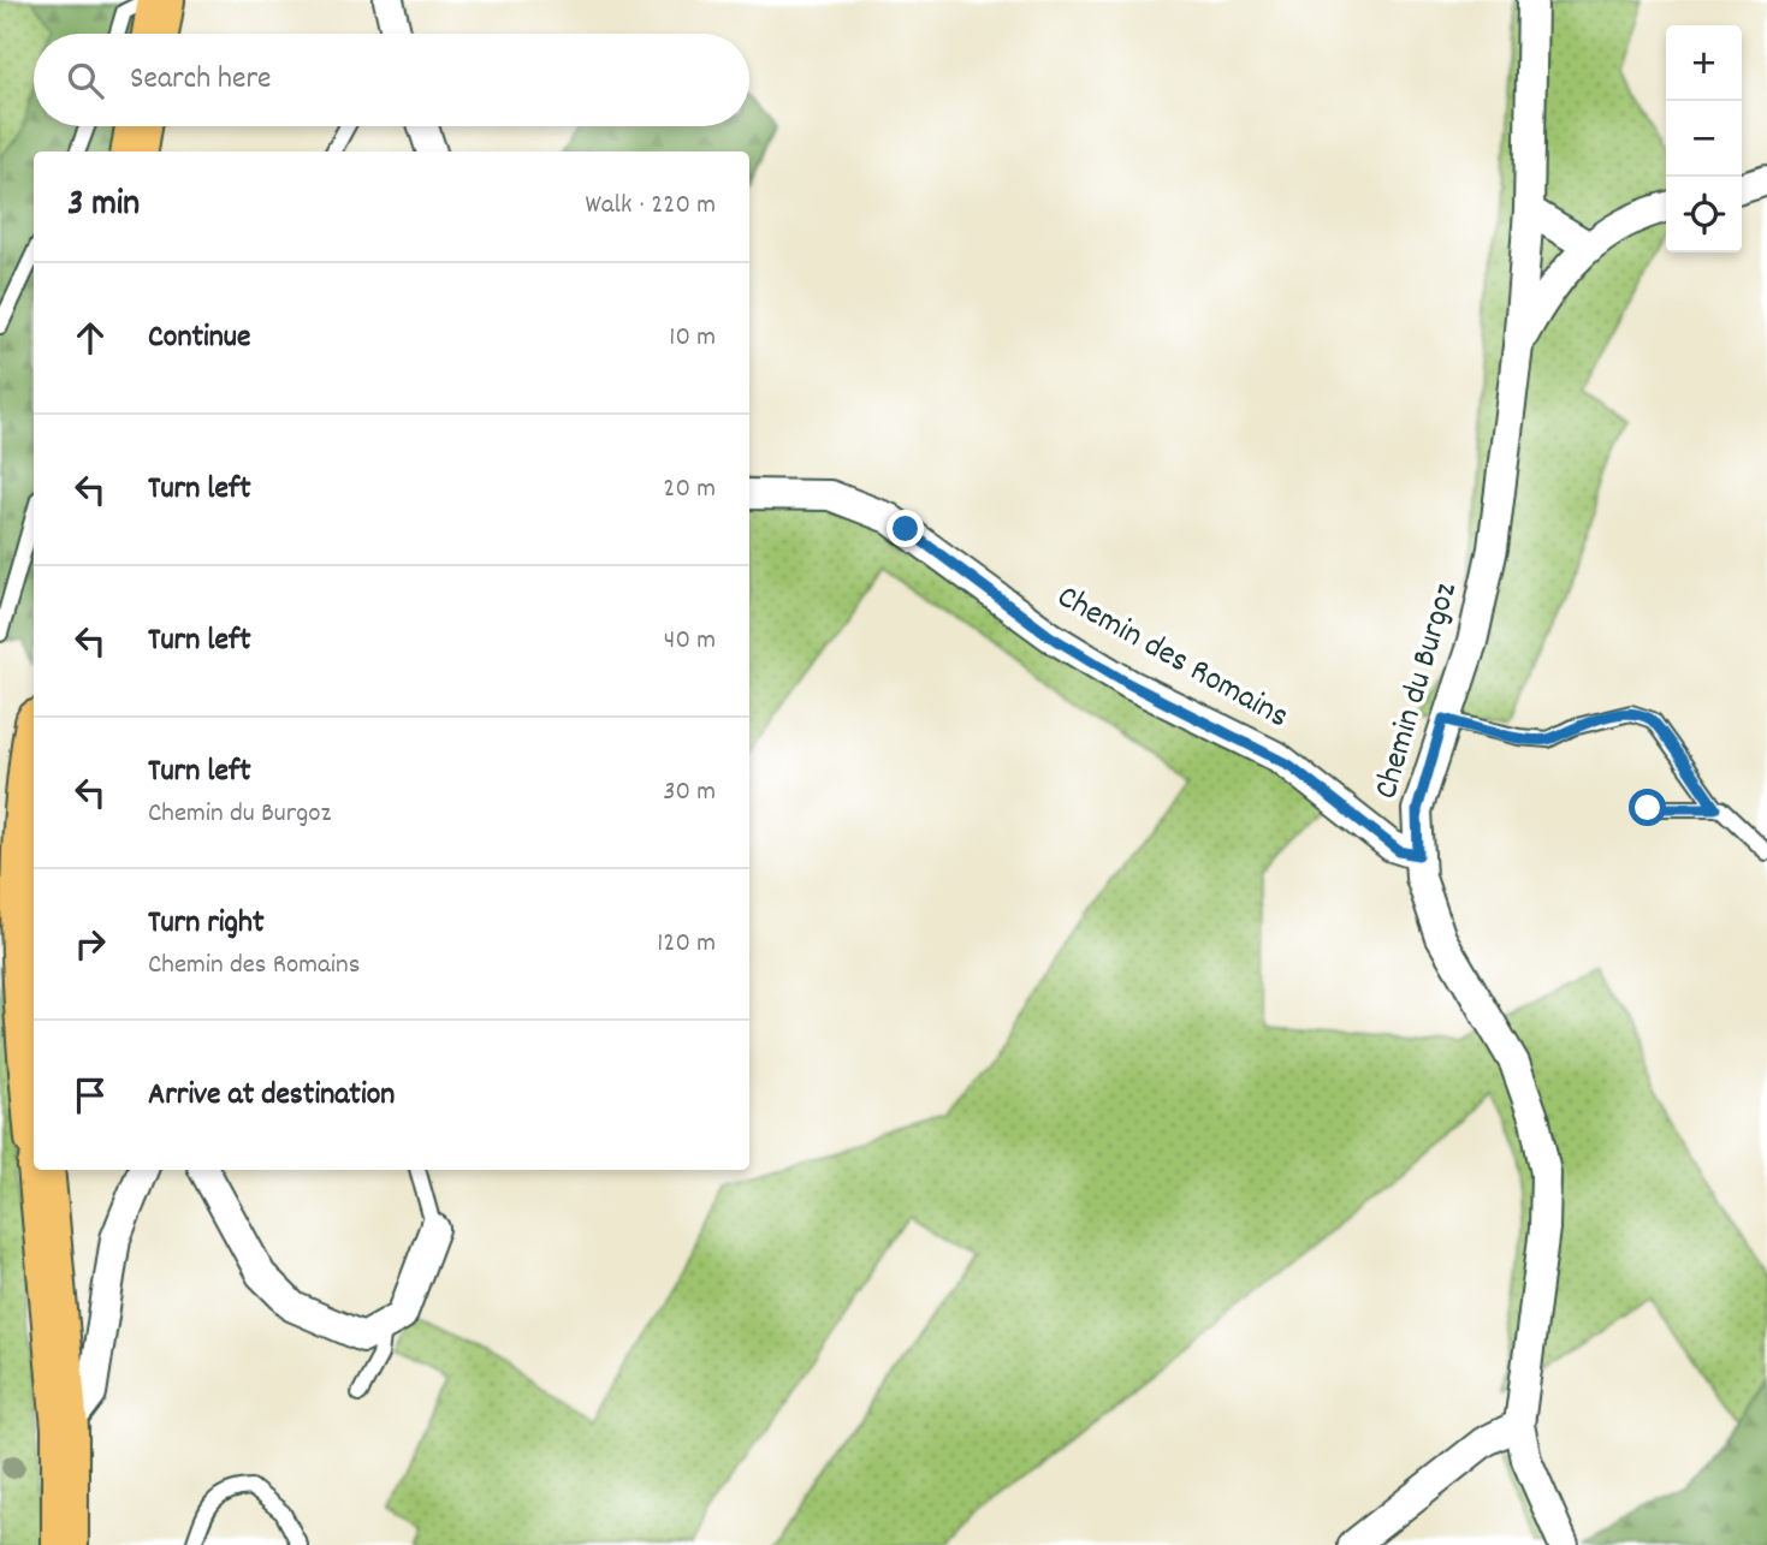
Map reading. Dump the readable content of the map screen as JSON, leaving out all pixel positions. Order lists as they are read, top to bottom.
{
  "streets": {
    "street": ["Chemin des Romains", "Chemin du Burgoz"]
  },
  "crossings": [
    ["Chemin des Romains", "Chemin du Burgoz"]
  ],
  "page": {
    "map_buttons": ["+", "−"],
    "search": "Search here",
    "heading": ["3 min", "Walk · 220 m"],
    "list": [
      ["Continue", "10 m"],
      ["Turn left", "20 m"],
      ["Turn left", "40 m"],
      ["Turn left", "Chemin du Burgoz", "30 m"],
      ["Turn right", "Chemin des Romains", "120 m"],
      "Arrive at destination"
    ]
  }
}
